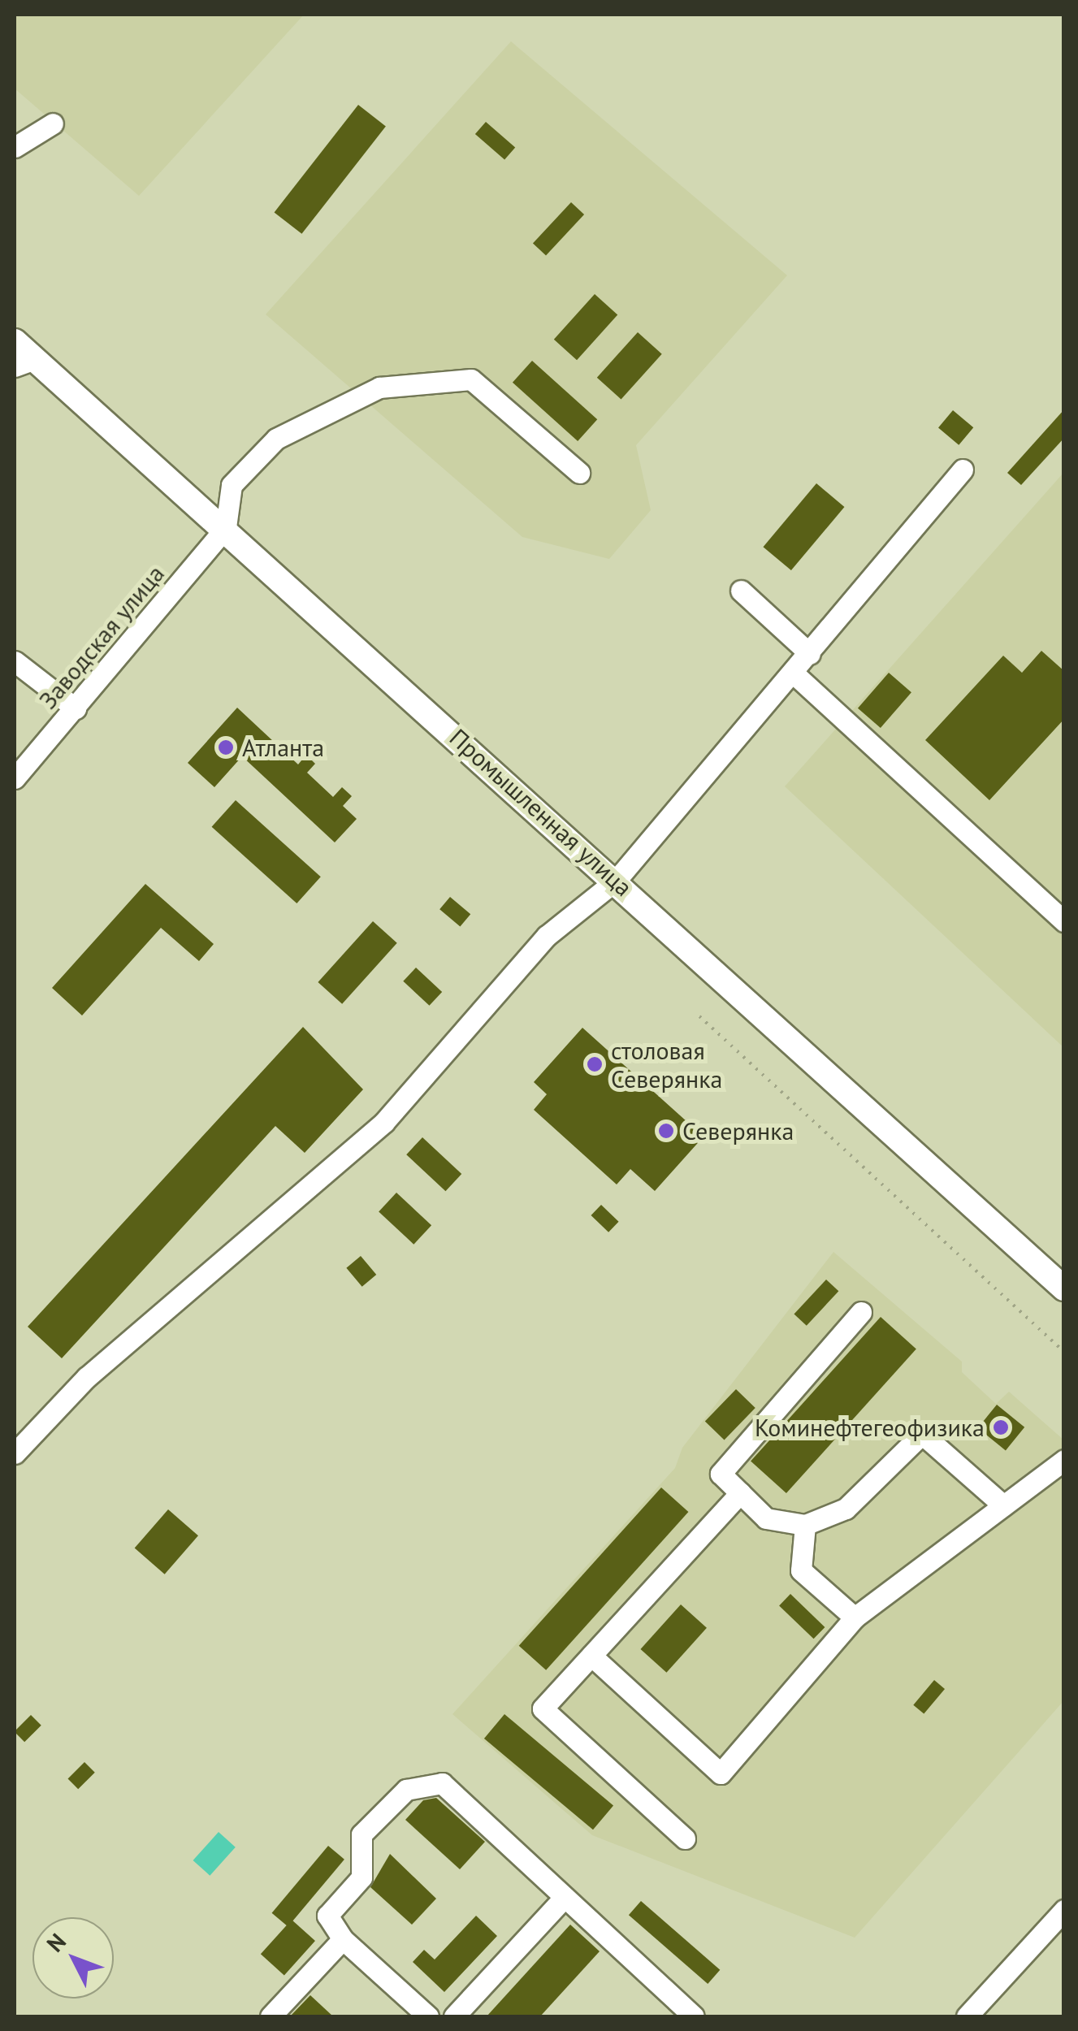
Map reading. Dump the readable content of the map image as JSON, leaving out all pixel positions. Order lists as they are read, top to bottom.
{
  "streets": {
    "main road": ["Промышленная улица"],
    "street": ["Заводская улица"]
  },
  "crossings": [
    ["Заводская улица", "Промышленная улица"]
  ],
  "places": [
    "Атланта",
    "столовая Северянка",
    "Северянка",
    "Коминефтегеофизика"
  ],
  "north": "top left"
}
